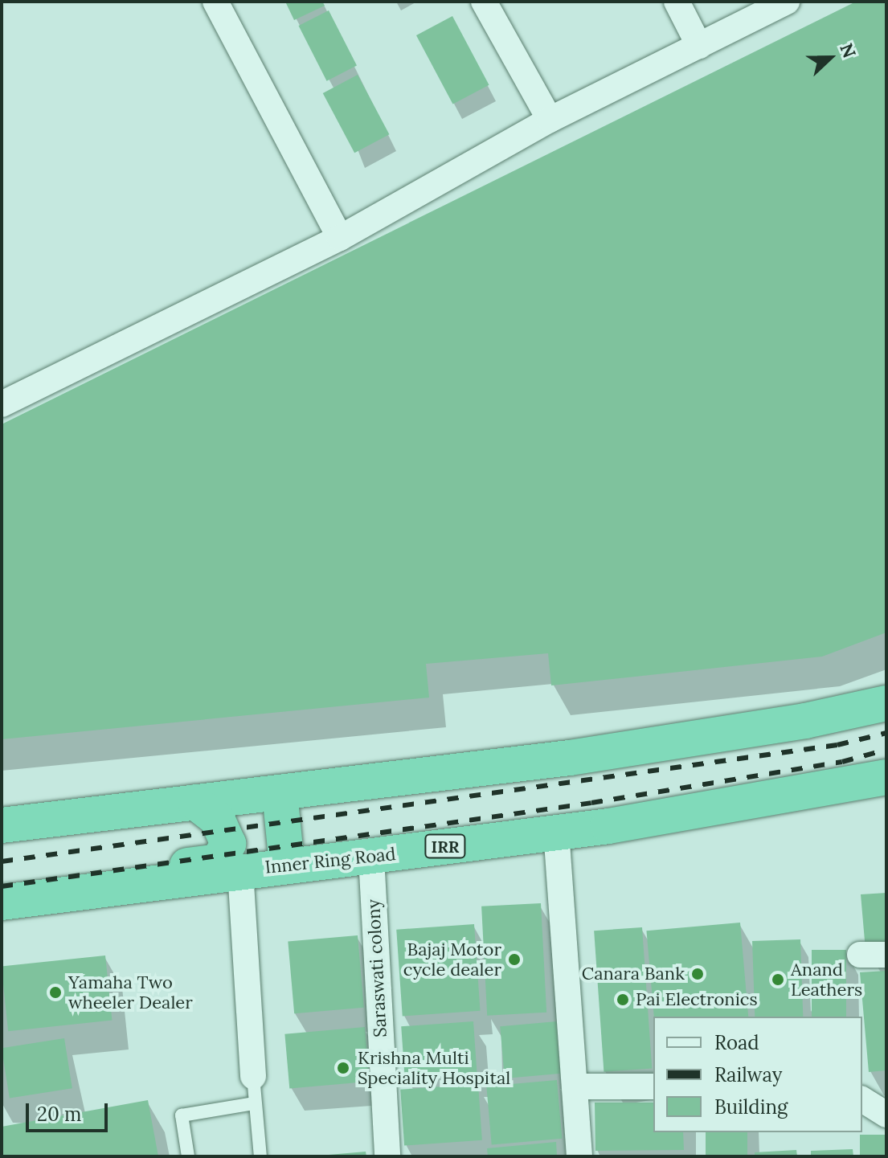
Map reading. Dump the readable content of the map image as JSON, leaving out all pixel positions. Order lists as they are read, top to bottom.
{
  "streets": {
    "highway": ["IRR", "Inner Ring Road"],
    "street": ["Saraswati colony"]
  },
  "crossings": [
    ["Inner Ring Road", "Saraswati colony"]
  ],
  "places": [
    "Bajaj Motor cycle dealer",
    "Canara Bank",
    "Anand Leathers",
    "Yamaha Two wheeler Dealer",
    "Pai Electronics",
    "Krishna Multi Speciality Hospital"
  ],
  "legend": ["Road", "Railway", "Building"],
  "scale_bar": "20 m",
  "north": "right"
}
